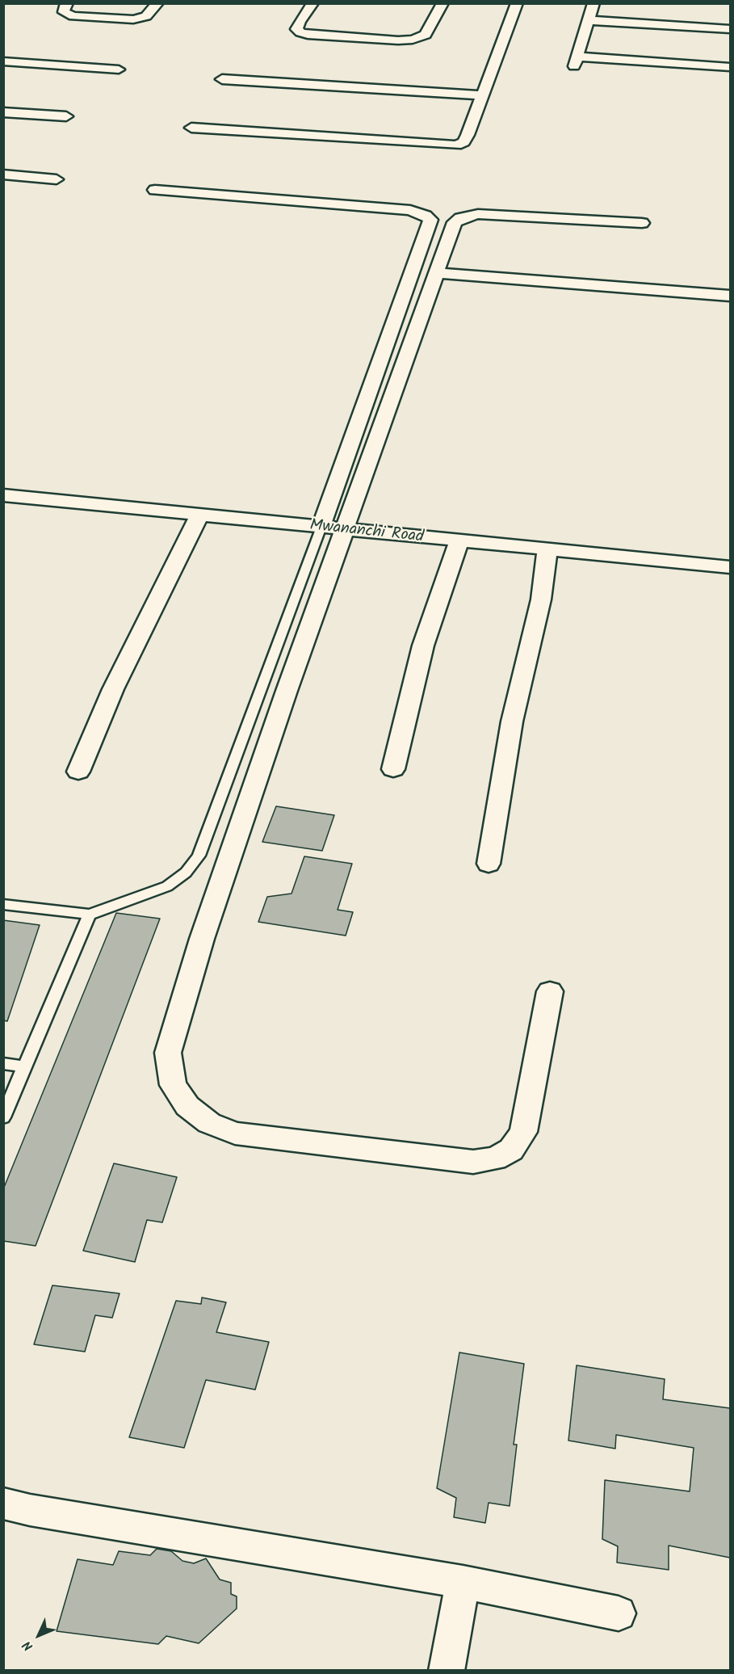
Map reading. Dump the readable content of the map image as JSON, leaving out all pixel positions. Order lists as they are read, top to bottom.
{
  "streets": {
    "street": ["Mwananchi Road"]
  },
  "north": "bottom left"
}
